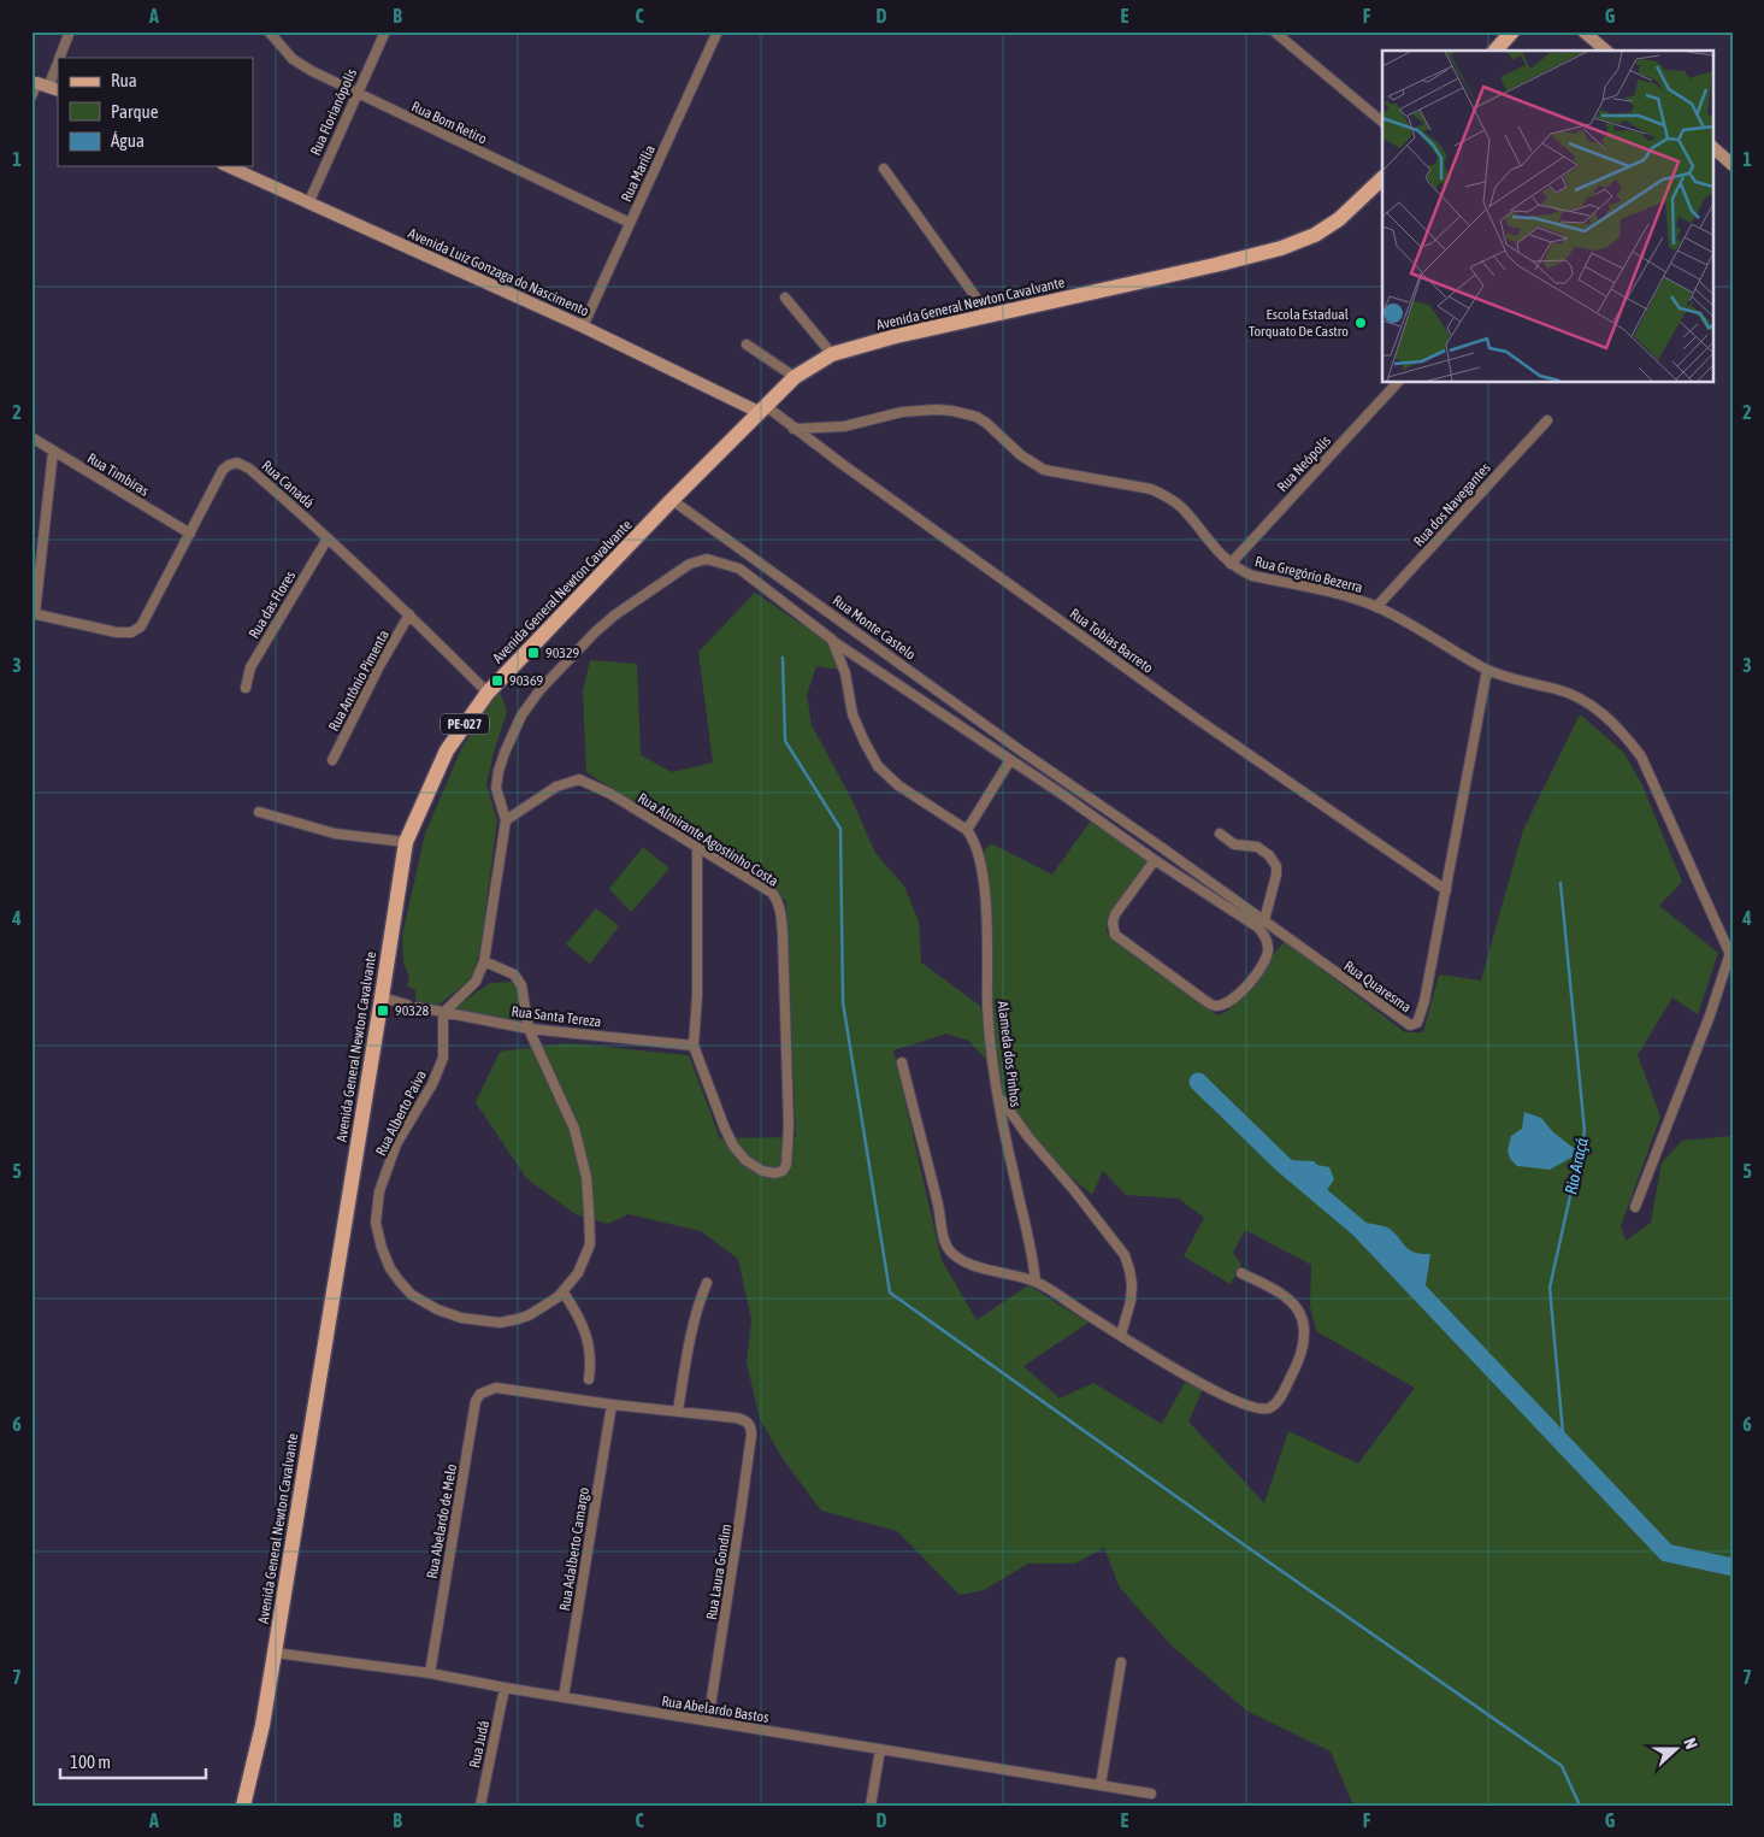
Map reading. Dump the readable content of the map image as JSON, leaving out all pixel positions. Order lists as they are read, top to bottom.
{
  "streets": {
    "main road": ["Avenida Luiz Gonzaga do Nascimento", "Avenida General Newton Cavalvante", "PE-027"],
    "street": [
      "Rua Florianópolis",
      "Rua Bom Retiro",
      "Rua Marília",
      "Rua Neópolis",
      "Rua Timbiras",
      "Rua Canadá",
      "Rua dos Navegantes",
      "Rua Gregório Bezerra",
      "Rua das Flores",
      "Rua Monte Castelo",
      "Rua Tobias Barreto",
      "Rua Antônio Pimenta",
      "Rua Almirante Agostinho Costa",
      "Rua Quaresma",
      "Rua Santa Tereza",
      "Alameda dos Pinhos",
      "Rua Alberto Paiva",
      "Rua Abelardo de Melo",
      "Rua Adalberto Camargo",
      "Rua Laura Gondim",
      "Rua Abelardo Bastos",
      "Rua Judá"
    ]
  },
  "crossings": [
    ["Rua Florianópolis", "Rua Bom Retiro"],
    ["Rua Florianópolis", "Avenida Luiz Gonzaga do Nascimento"],
    ["Rua Bom Retiro", "Rua Marília"],
    ["Rua Marília", "Avenida Luiz Gonzaga do Nascimento"],
    ["Avenida Luiz Gonzaga do Nascimento", "Avenida General Newton Cavalvante"],
    ["Avenida Luiz Gonzaga do Nascimento", "Rua Tobias Barreto"],
    ["Avenida General Newton Cavalvante", "Rua Canadá"],
    ["Avenida General Newton Cavalvante", "Rua Monte Castelo"],
    ["Avenida General Newton Cavalvante", "Rua Tobias Barreto"],
    ["Avenida General Newton Cavalvante", "Rua Abelardo Bastos"],
    ["Rua Neópolis", "Rua Gregório Bezerra"],
    ["Rua Timbiras", "Rua Canadá"],
    ["Rua Canadá", "Rua das Flores"],
    ["Rua Canadá", "Rua Antônio Pimenta"],
    ["Rua dos Navegantes", "Rua Gregório Bezerra"],
    ["Rua Gregório Bezerra", "Rua Tobias Barreto"],
    ["Rua Gregório Bezerra", "Rua Quaresma"],
    ["Rua Monte Castelo", "Rua Quaresma"],
    ["Rua Tobias Barreto", "Rua Quaresma"],
    ["Rua Almirante Agostinho Costa", "Rua Santa Tereza"],
    ["Rua Santa Tereza", "Rua Alberto Paiva"],
    ["Rua Abelardo de Melo", "Rua Adalberto Camargo"],
    ["Rua Abelardo de Melo", "Rua Abelardo Bastos"],
    ["Rua Adalberto Camargo", "Rua Abelardo Bastos"],
    ["Rua Laura Gondim", "Rua Abelardo Bastos"],
    ["Rua Abelardo Bastos", "Rua Judá"]
  ],
  "water": ["Rio Araçá"],
  "places": {
    "other": ["Escola Estadual Torquato De Castro"],
    "transit": ["90329", "90369", "90328"]
  },
  "legend": ["Rua", "Parque", "Água"],
  "scale_bar": "100 m",
  "north": "right",
  "grid": {
    "columns": [
      "A",
      "B",
      "C",
      "D",
      "E",
      "F",
      "G"
    ],
    "rows": [
      "1",
      "2",
      "3",
      "4",
      "5",
      "6",
      "7"
    ]
  }
}
